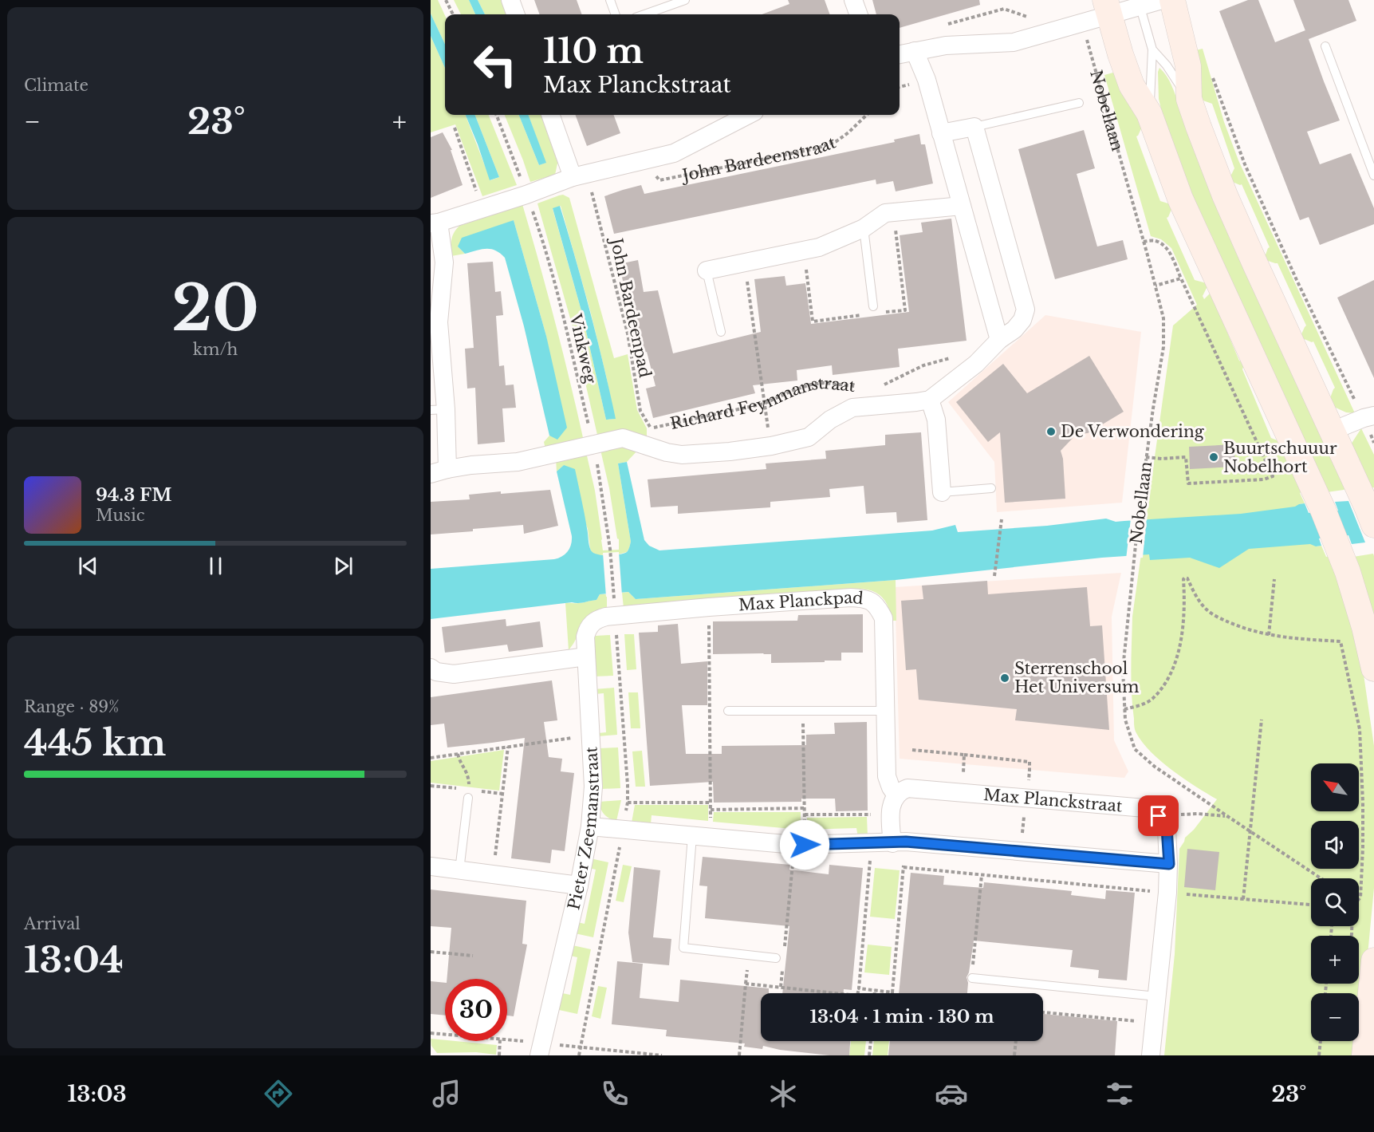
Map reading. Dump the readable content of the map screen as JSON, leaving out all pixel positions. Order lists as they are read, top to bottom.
{
  "streets": {
    "street": [
      "Nobellaan",
      "John Bardeenstraat",
      "Richard Feynmanstraat",
      "Max Planckpad",
      "Max Planckstraat",
      "Pieter Zeemanstraat"
    ],
    "path": ["John Bardeenpad", "Vinkweg"]
  },
  "crossings": [
    ["John Bardeenstraat", "John Bardeenpad"],
    ["John Bardeenstraat", "Vinkweg"],
    ["John Bardeenpad", "Richard Feynmanstraat"],
    ["Vinkweg", "Richard Feynmanstraat"],
    ["Vinkweg", "Max Planckpad"],
    ["Vinkweg", "Pieter Zeemanstraat"],
    ["Max Planckpad", "Pieter Zeemanstraat"]
  ],
  "places": ["De Verwondering", "Buurtschuuur Nobelhort", "Sterrenschool Het Universum"],
  "north": "top left",
  "page": {
    "tile": [
      "Climate",
      ["20", "km/h"],
      ["Range · 89%", "445 km"],
      ["Arrival", "13:04"]
    ],
    "turn": ["110 m", "Max Planckstraat"],
    "heat": ["−", "23°", "+"],
    "song": ["94.3 FM", "Music"],
    "map_buttons": ["+", "−"],
    "limit": "30",
    "trip": "13:04 · 1 min · 130 m",
    "tabs": ["13:03", "23°"]
  }
}
